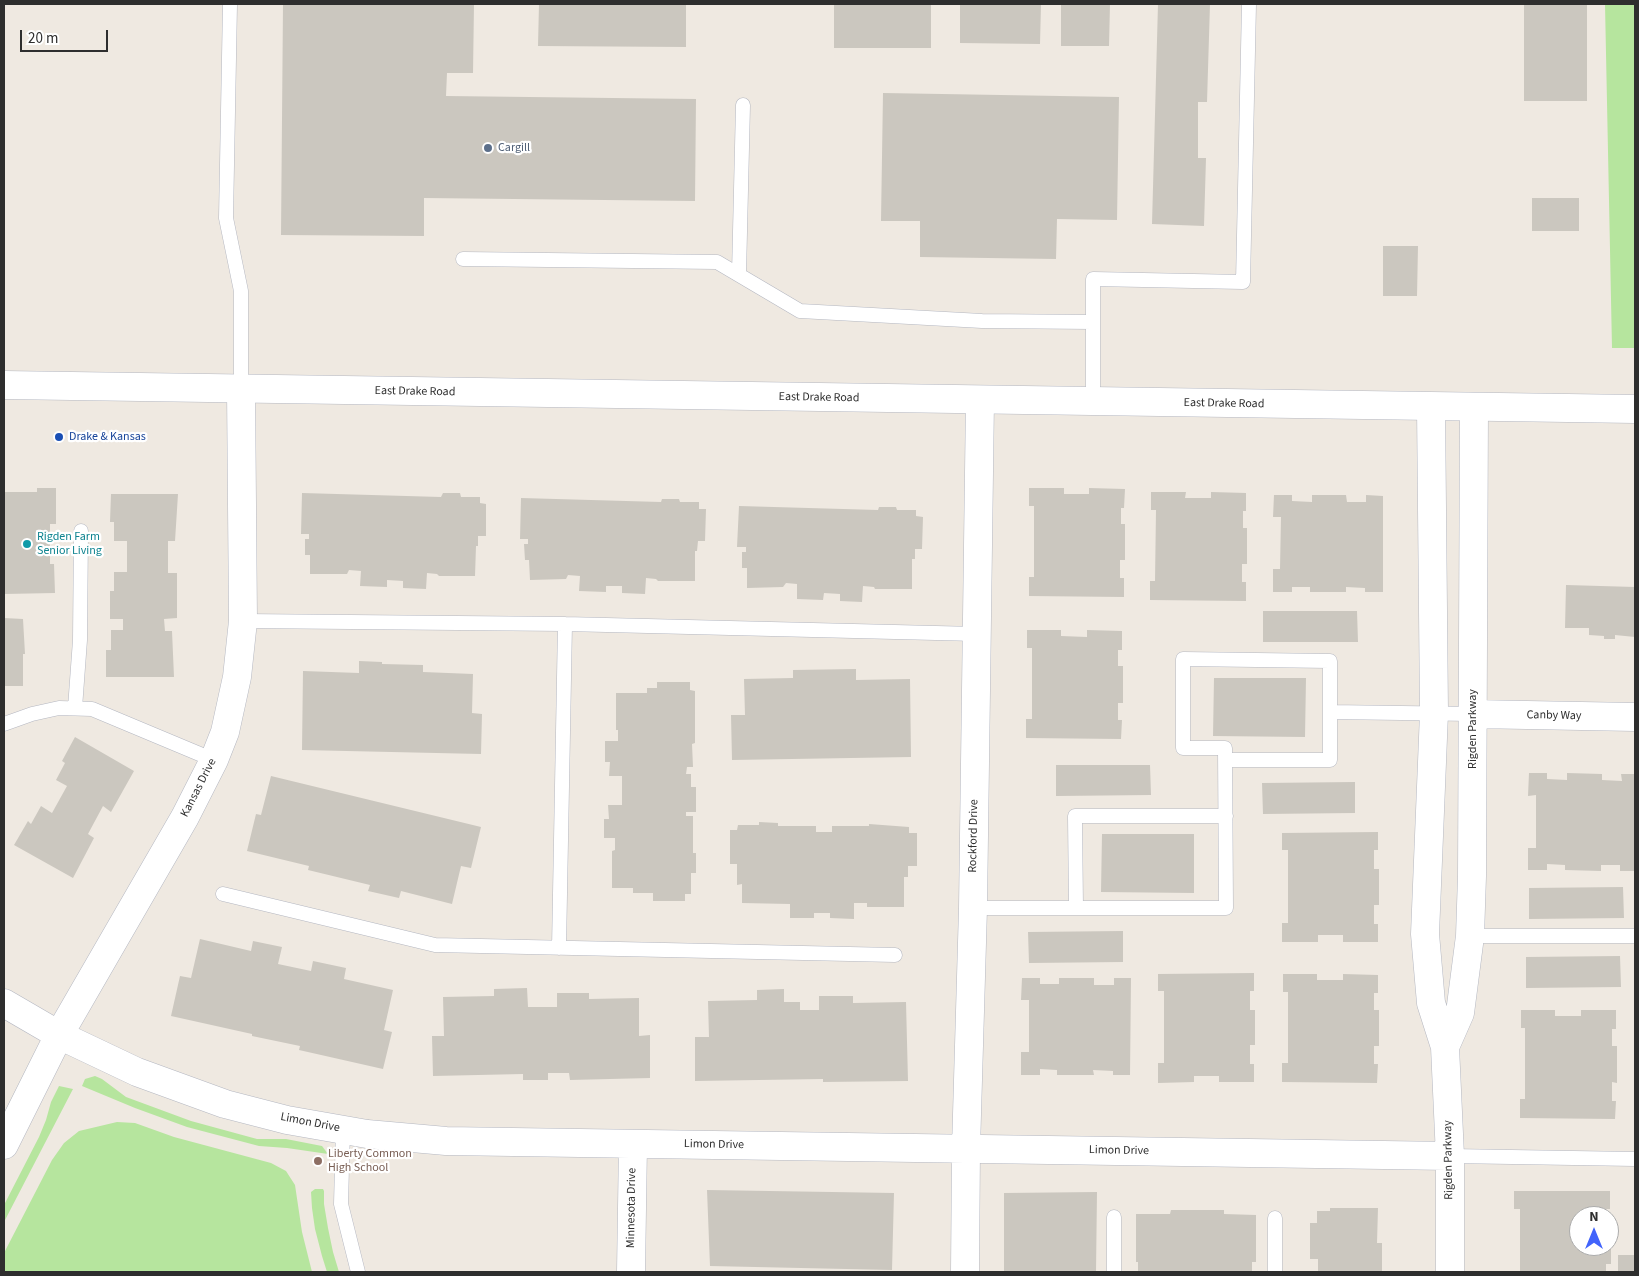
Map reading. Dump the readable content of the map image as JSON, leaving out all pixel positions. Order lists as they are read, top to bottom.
{
  "streets": {
    "street": [
      "East Drake Road",
      "Canby Way",
      "Rigden Parkway",
      "Kansas Drive",
      "Rockford Drive",
      "Limon Drive",
      "Minnesota Drive"
    ]
  },
  "crossings": [
    ["East Drake Road", "Rigden Parkway"],
    ["East Drake Road", "Kansas Drive"],
    ["East Drake Road", "Rockford Drive"],
    ["Canby Way", "Rigden Parkway"],
    ["Rigden Parkway", "Limon Drive"],
    ["Kansas Drive", "Limon Drive"],
    ["Rockford Drive", "Limon Drive"],
    ["Limon Drive", "Minnesota Drive"]
  ],
  "places": [
    "Cargill",
    "Drake & Kansas",
    "Rigden Farm Senior Living",
    "Liberty Common High School"
  ],
  "scale_bar": "20 m",
  "north": "top"
}
